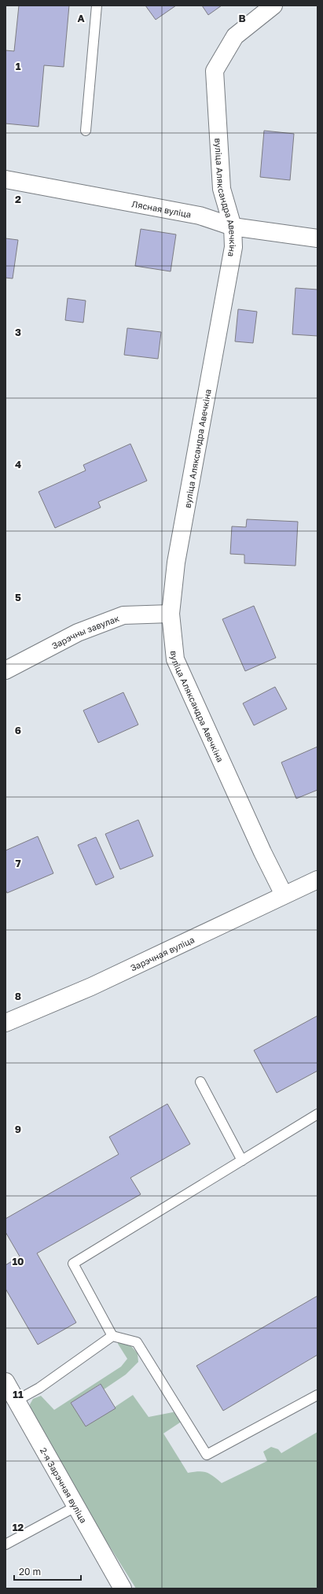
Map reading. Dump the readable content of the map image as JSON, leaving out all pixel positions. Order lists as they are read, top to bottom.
{
  "streets": {
    "street": [
      "вуліца Аляксандра Авечкіна",
      "Лясная вуліца",
      "Зарэчны завулак",
      "Зарэчная вуліца",
      "2-я Зарэчная вуліца"
    ]
  },
  "crossings": [
    ["вуліца Аляксандра Авечкіна", "Лясная вуліца"],
    ["вуліца Аляксандра Авечкіна", "Зарэчны завулак"],
    ["вуліца Аляксандра Авечкіна", "Зарэчная вуліца"]
  ],
  "scale_bar": "20 m",
  "grid": {
    "columns": ["A", "B"],
    "rows": [
      "1",
      "2",
      "3",
      "4",
      "5",
      "6",
      "7",
      "8",
      "9",
      "10",
      "11",
      "12"
    ]
  }
}
